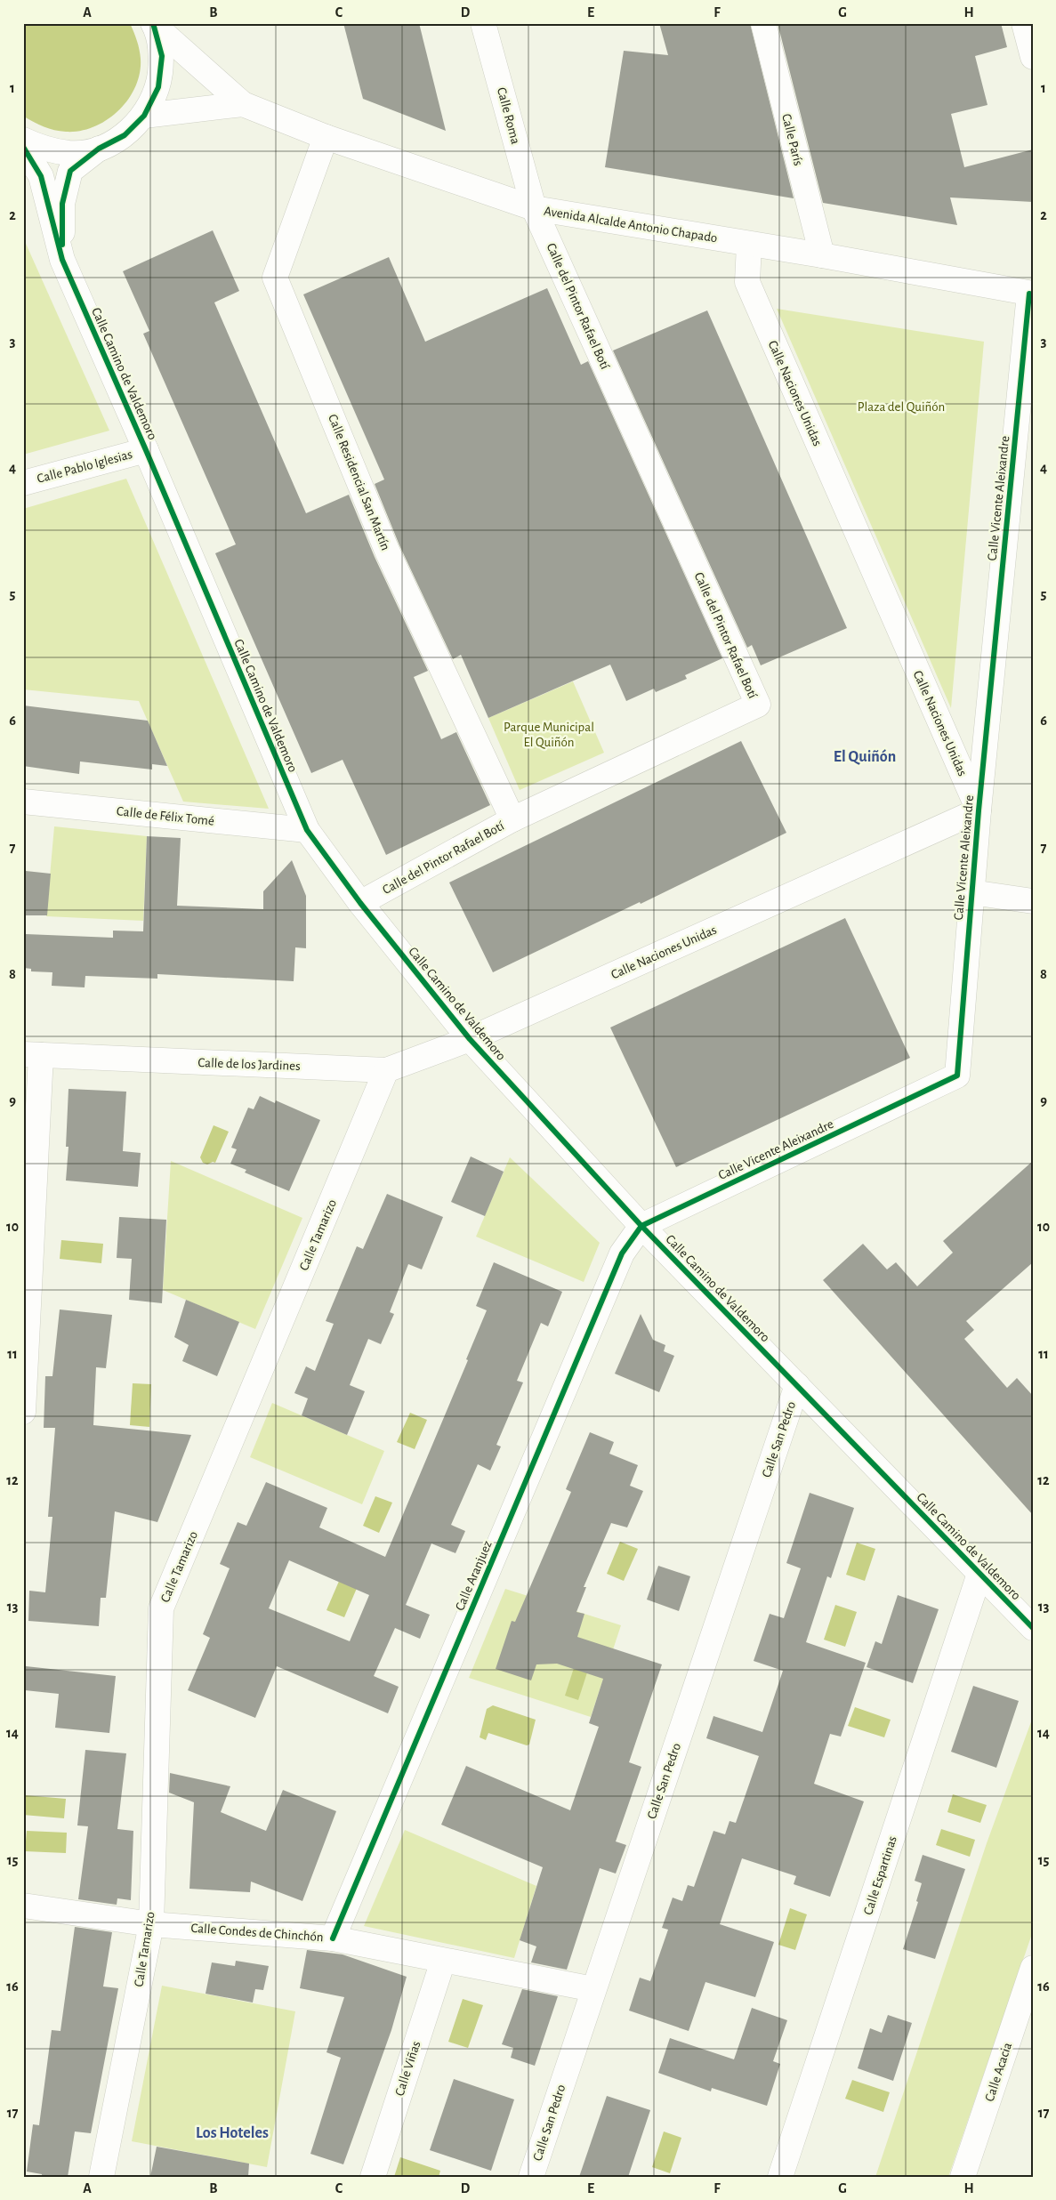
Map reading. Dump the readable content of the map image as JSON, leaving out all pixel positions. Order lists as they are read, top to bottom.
{
  "streets": {
    "street": [
      "Calle Roma",
      "Calle París",
      "Avenida Alcalde Antonio Chapado",
      "Calle del Pintor Rafael Botí",
      "Calle Camino de Valdemoro",
      "Calle Naciones Unidas",
      "Calle Pablo Iglesias",
      "Calle Residencial San Martín",
      "Calle Vicente Aleixandre",
      "Calle de Félix Tomé",
      "Calle de los Jardines",
      "Calle Tamarizo",
      "Calle San Pedro",
      "Calle Aranjuez",
      "Calle Espartinas",
      "Calle Condes de Chinchón",
      "Calle Viñas",
      "Calle Acacia"
    ]
  },
  "crossings": [
    ["Calle Roma", "Avenida Alcalde Antonio Chapado"],
    ["Calle Roma", "Calle del Pintor Rafael Botí"],
    ["Calle París", "Avenida Alcalde Antonio Chapado"],
    ["Avenida Alcalde Antonio Chapado", "Calle del Pintor Rafael Botí"],
    ["Avenida Alcalde Antonio Chapado", "Calle Naciones Unidas"],
    ["Avenida Alcalde Antonio Chapado", "Calle Residencial San Martín"],
    ["Avenida Alcalde Antonio Chapado", "Calle Vicente Aleixandre"],
    ["Calle del Pintor Rafael Botí", "Calle Camino de Valdemoro"],
    ["Calle del Pintor Rafael Botí", "Calle Residencial San Martín"],
    ["Calle Camino de Valdemoro", "Calle Naciones Unidas"],
    ["Calle Camino de Valdemoro", "Calle Pablo Iglesias"],
    ["Calle Camino de Valdemoro", "Calle Vicente Aleixandre"],
    ["Calle Camino de Valdemoro", "Calle de Félix Tomé"],
    ["Calle Camino de Valdemoro", "Calle de los Jardines"],
    ["Calle Camino de Valdemoro", "Calle San Pedro"],
    ["Calle Camino de Valdemoro", "Calle Aranjuez"],
    ["Calle Camino de Valdemoro", "Calle Espartinas"],
    ["Calle Naciones Unidas", "Calle Vicente Aleixandre"],
    ["Calle Naciones Unidas", "Calle de los Jardines"],
    ["Calle Vicente Aleixandre", "Calle Aranjuez"],
    ["Calle de los Jardines", "Calle Tamarizo"],
    ["Calle Tamarizo", "Calle Condes de Chinchón"],
    ["Calle San Pedro", "Calle Condes de Chinchón"],
    ["Calle Aranjuez", "Calle Condes de Chinchón"],
    ["Calle Condes de Chinchón", "Calle Viñas"]
  ],
  "districts": ["El Quiñón", "Los Hoteles"],
  "parks": ["Plaza del Quiñón", "Parque Municipal El Quiñón"],
  "grid": {
    "columns": [
      "A",
      "B",
      "C",
      "D",
      "E",
      "F",
      "G",
      "H"
    ],
    "rows": [
      "1",
      "2",
      "3",
      "4",
      "5",
      "6",
      "7",
      "8",
      "9",
      "10",
      "11",
      "12",
      "13",
      "14",
      "15",
      "16",
      "17"
    ]
  }
}
